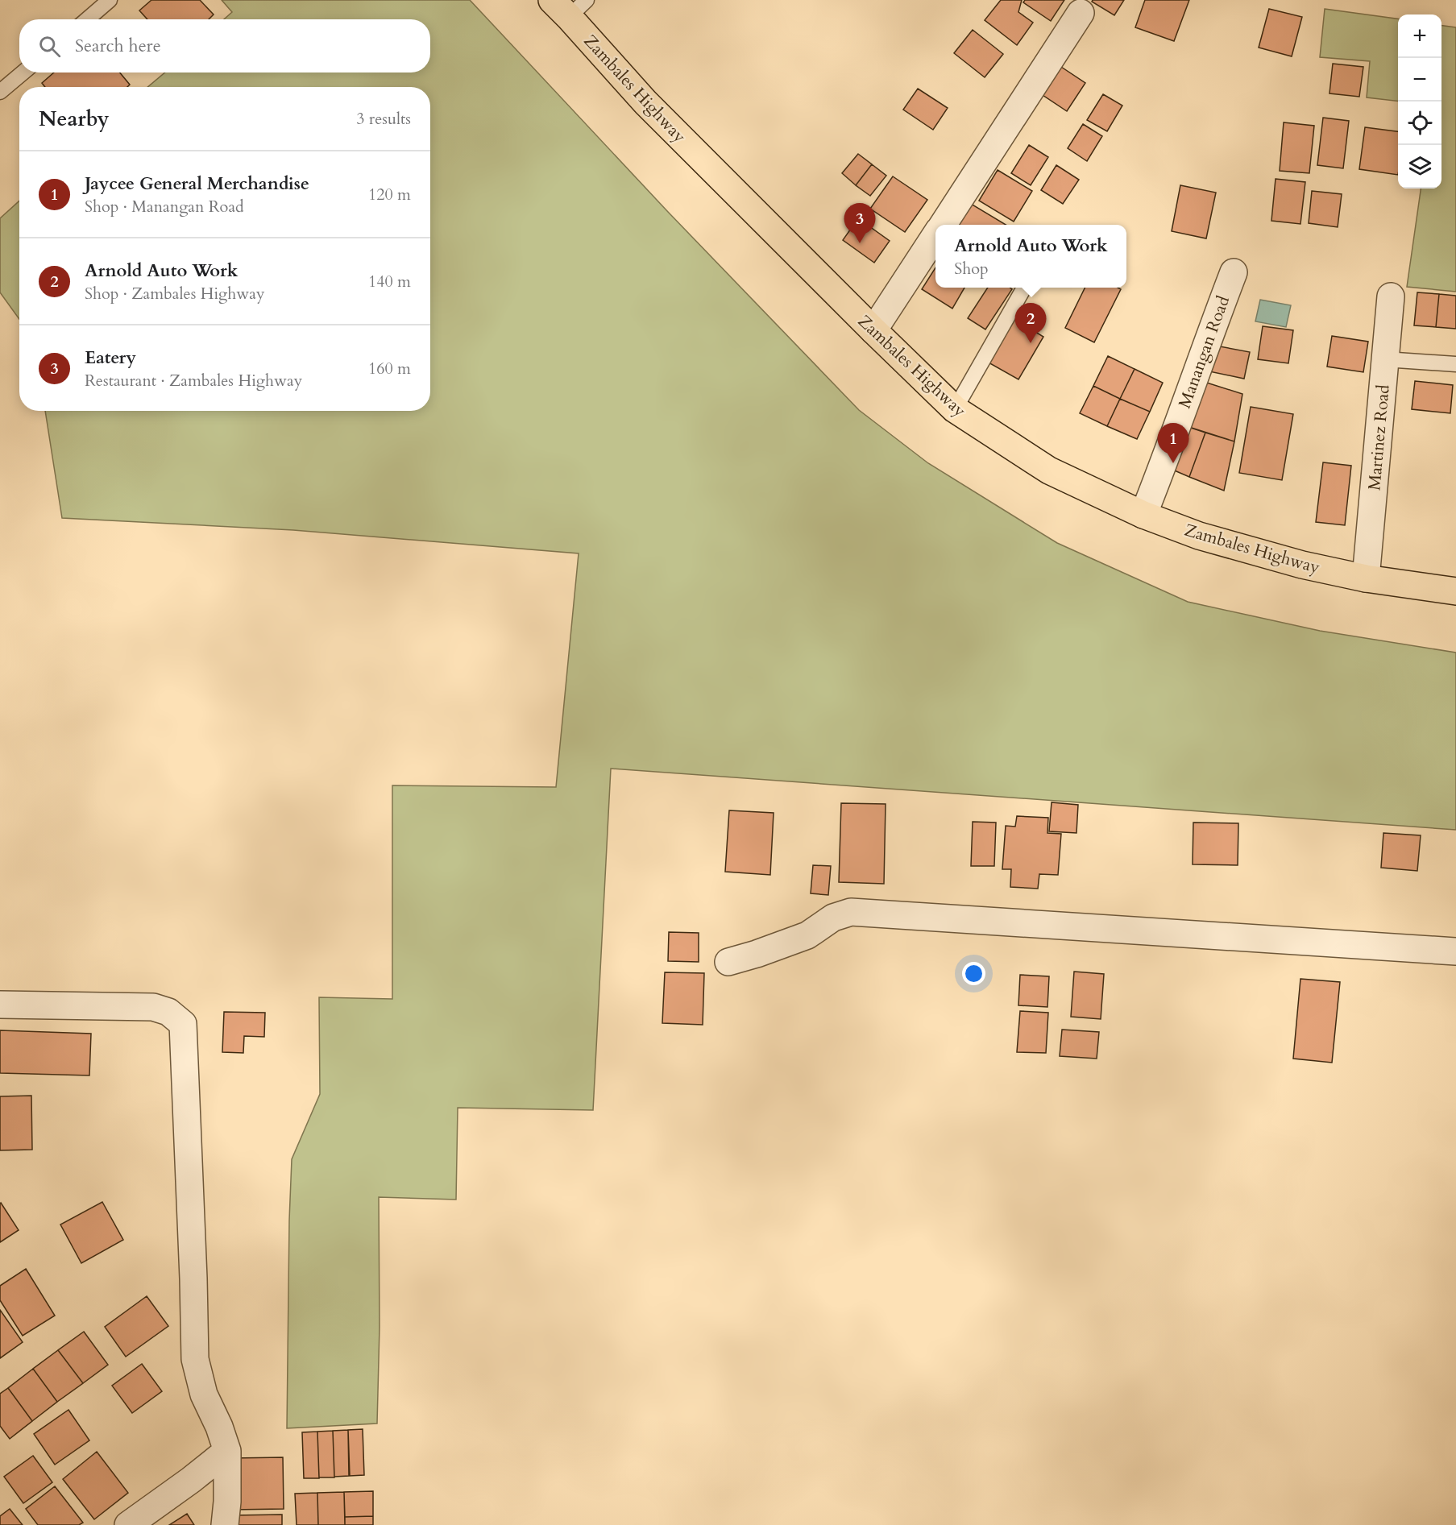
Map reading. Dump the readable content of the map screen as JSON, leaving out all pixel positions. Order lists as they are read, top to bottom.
{
  "streets": {
    "main road": ["Zambales Highway"],
    "street": ["Manangan Road", "Martinez Road"]
  },
  "crossings": [
    ["Zambales Highway", "Manangan Road"],
    ["Zambales Highway", "Martinez Road"]
  ],
  "page": {
    "map_buttons": ["+", "−"],
    "search": "Search here",
    "heading": ["Nearby", "3 results"],
    "list": [
      {
        "mark": "1",
        "name": "Jaycee General Merchandise",
        "note": "Shop · Manangan Road",
        "value": "120 m"
      },
      {
        "mark": "2",
        "name": "Arnold Auto Work",
        "note": "Shop · Zambales Highway",
        "value": "140 m"
      },
      {
        "mark": "3",
        "name": "Eatery",
        "note": "Restaurant · Zambales Highway",
        "value": "160 m"
      }
    ],
    "pins": ["3", "2", "1"],
    "popup": ["Arnold Auto Work", "Shop"]
  }
}
